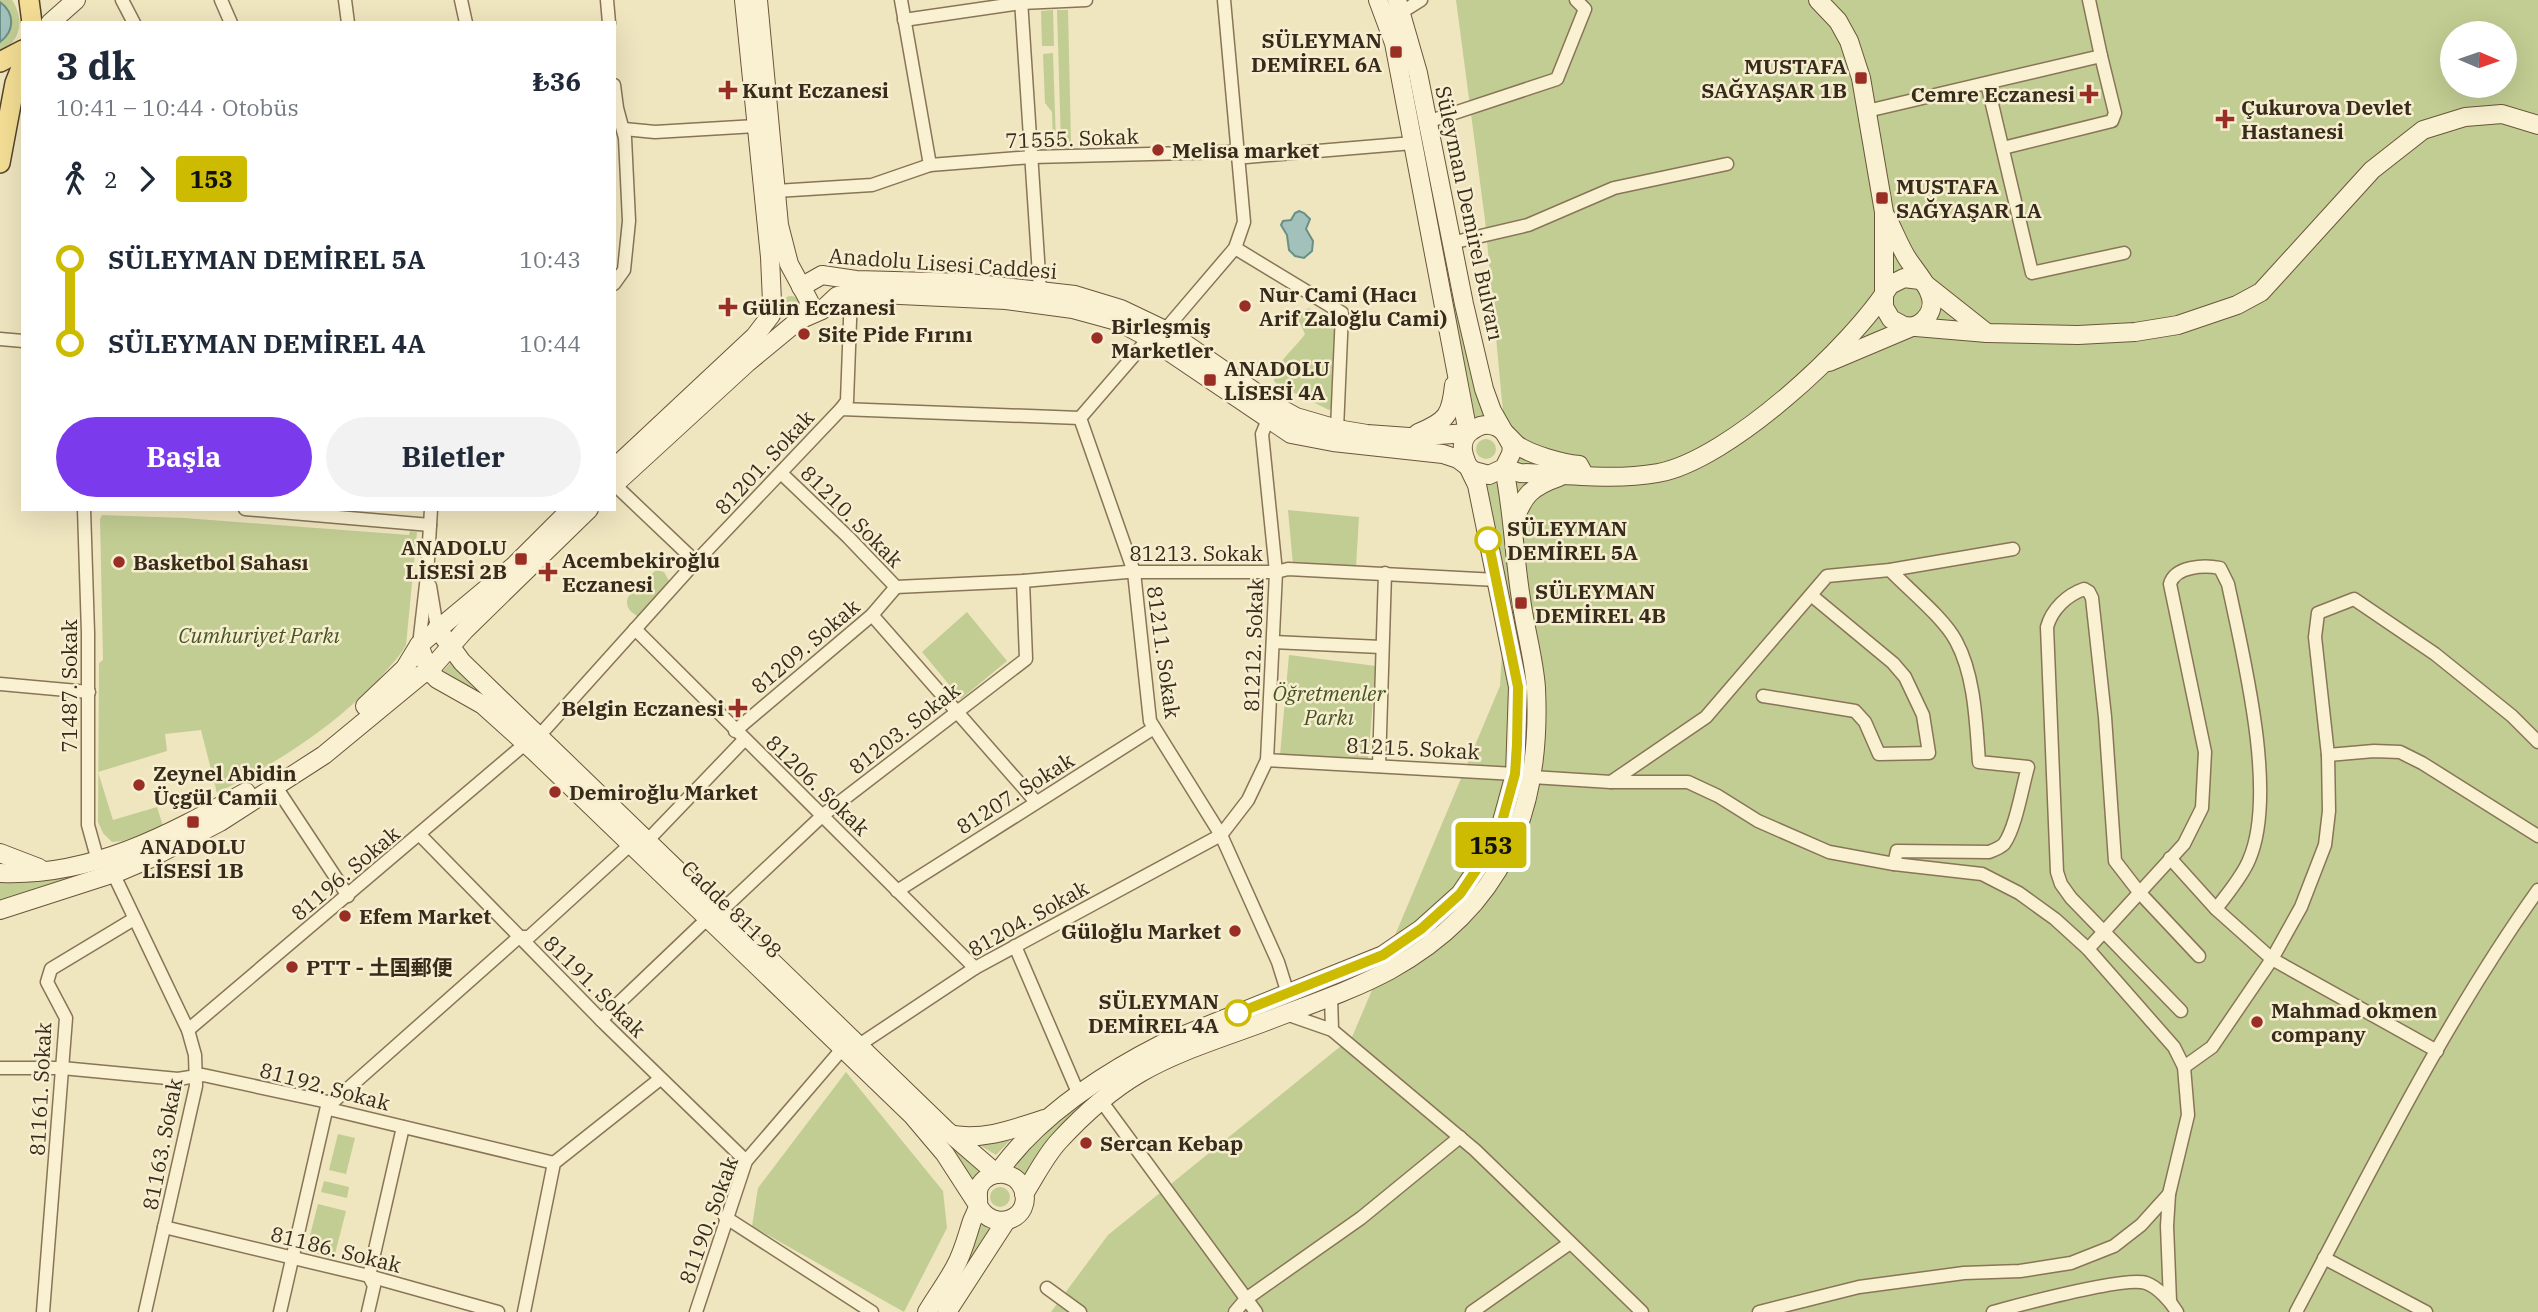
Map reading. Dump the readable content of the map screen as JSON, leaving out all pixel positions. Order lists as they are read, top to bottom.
{
  "streets": {
    "main road": ["Süleyman Demirel Bulvarı", "Anadolu Lisesi Caddesi", "Cadde 81198"],
    "street": [
      "71555. Sokak",
      "81201. Sokak",
      "81210. Sokak",
      "81213. Sokak",
      "81212. Sokak",
      "81209. Sokak",
      "81211. Sokak",
      "71487. Sokak",
      "81203. Sokak",
      "81215. Sokak",
      "81206. Sokak",
      "81207. Sokak",
      "81196. Sokak",
      "81204. Sokak",
      "81191. Sokak",
      "81192. Sokak",
      "81161. Sokak",
      "81163. Sokak",
      "81190. Sokak",
      "81186. Sokak"
    ]
  },
  "crossings": [
    ["71555. Sokak", "Süleyman Demirel Bulvarı"],
    ["Süleyman Demirel Bulvarı", "Anadolu Lisesi Caddesi"],
    ["Anadolu Lisesi Caddesi", "81212. Sokak"],
    ["81201. Sokak", "81210. Sokak"],
    ["81201. Sokak", "81211. Sokak"],
    ["81201. Sokak", "81206. Sokak"],
    ["81201. Sokak", "81196. Sokak"],
    ["81201. Sokak", "Cadde 81198"],
    ["81210. Sokak", "81213. Sokak"],
    ["81210. Sokak", "81209. Sokak"],
    ["81213. Sokak", "81212. Sokak"],
    ["81213. Sokak", "81209. Sokak"],
    ["81213. Sokak", "81211. Sokak"],
    ["81213. Sokak", "81203. Sokak"],
    ["81212. Sokak", "81211. Sokak"],
    ["81212. Sokak", "81215. Sokak"],
    ["81212. Sokak", "81204. Sokak"],
    ["81209. Sokak", "81206. Sokak"],
    ["81209. Sokak", "Cadde 81198"],
    ["81209. Sokak", "81191. Sokak"],
    ["81209. Sokak", "81192. Sokak"],
    ["81211. Sokak", "81207. Sokak"],
    ["81211. Sokak", "81204. Sokak"],
    ["81203. Sokak", "81206. Sokak"],
    ["81203. Sokak", "Cadde 81198"],
    ["81203. Sokak", "81191. Sokak"],
    ["81206. Sokak", "81207. Sokak"],
    ["81206. Sokak", "81204. Sokak"],
    ["81196. Sokak", "Cadde 81198"],
    ["81196. Sokak", "81191. Sokak"],
    ["81196. Sokak", "81163. Sokak"],
    ["Cadde 81198", "81204. Sokak"],
    ["Cadde 81198", "81190. Sokak"],
    ["81204. Sokak", "81190. Sokak"],
    ["81191. Sokak", "81190. Sokak"],
    ["81192. Sokak", "81161. Sokak"],
    ["81192. Sokak", "81163. Sokak"],
    ["81161. Sokak", "81163. Sokak"],
    ["81163. Sokak", "81186. Sokak"]
  ],
  "parks": ["Cumhuriyet Parkı", "Öğretmenler Parkı"],
  "places": {
    "transit": [
      "SÜLEYMAN DEMİREL 6A",
      "MUSTAFA SAĞYAŞAR 1B",
      "MUSTAFA SAĞYAŞAR 1A",
      "ANADOLU LİSESİ 4A",
      "ANADOLU LİSESİ 2B",
      "SÜLEYMAN DEMİREL 4B",
      "ANADOLU LİSESİ 1B"
    ],
    "health": [
      "Kunt Eczanesi",
      "Cemre Eczanesi",
      "Çukurova Devlet Hastanesi",
      "Gülin Eczanesi",
      "Acembekiroğlu Eczanesi",
      "Belgin Eczanesi"
    ],
    "other": [
      "Melisa market",
      "Nur Cami (Hacı Arif Zaloğlu Cami)",
      "Site Pide Fırını",
      "Birleşmiş Marketler",
      "SÜLEYMAN DEMİREL 5A",
      "Basketbol Sahası",
      "Zeynel Abidin Üçgül Camii",
      "Demiroğlu Market",
      "Efem Market",
      "Güloğlu Market",
      "PTT - 土国郵便",
      "SÜLEYMAN DEMİREL 4A",
      "Mahmad okmen company",
      "Sercan Kebap"
    ]
  },
  "lines": ["bus line 153"],
  "north": "right",
  "page": {
    "on_map": "153",
    "heading": ["3 dk", "10:41 – 10:44 · Otobüs", "₺36"],
    "legs": ["2", "153"],
    "list": [
      {
        "name": "SÜLEYMAN DEMİREL 5A",
        "value": "10:43"
      },
      {
        "name": "SÜLEYMAN DEMİREL 4A",
        "value": "10:44"
      }
    ],
    "buttons": ["Başla", "Biletler"]
  }
}
